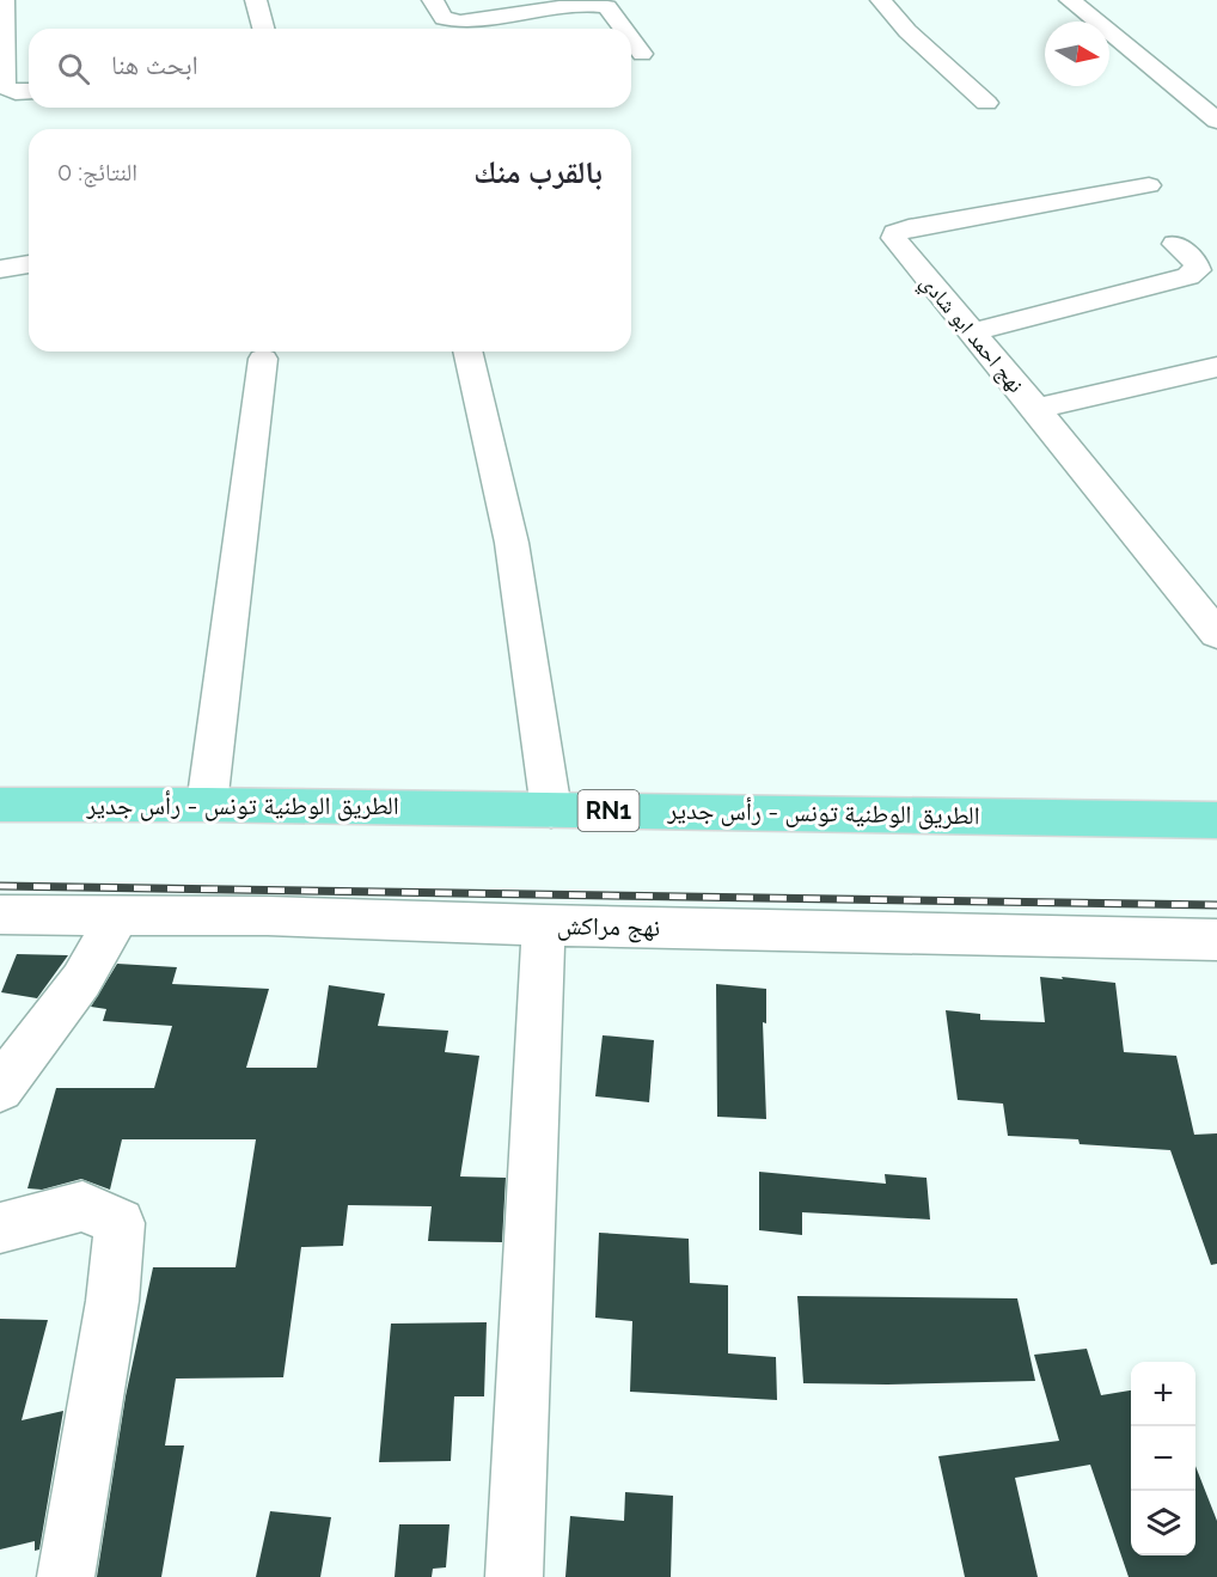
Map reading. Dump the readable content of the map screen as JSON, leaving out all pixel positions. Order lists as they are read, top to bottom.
{
  "streets": {
    "main road": ["الطريق الوطنية تونس - رأس جدير", "RN1"],
    "street": ["نهج احمد ابو شادي", "نهج مراكش"]
  },
  "north": "right",
  "page": {
    "search": "ابحث هنا",
    "heading": ["بالقرب منك", "النتائج: 0"],
    "map_buttons": ["+", "−"]
  }
}
